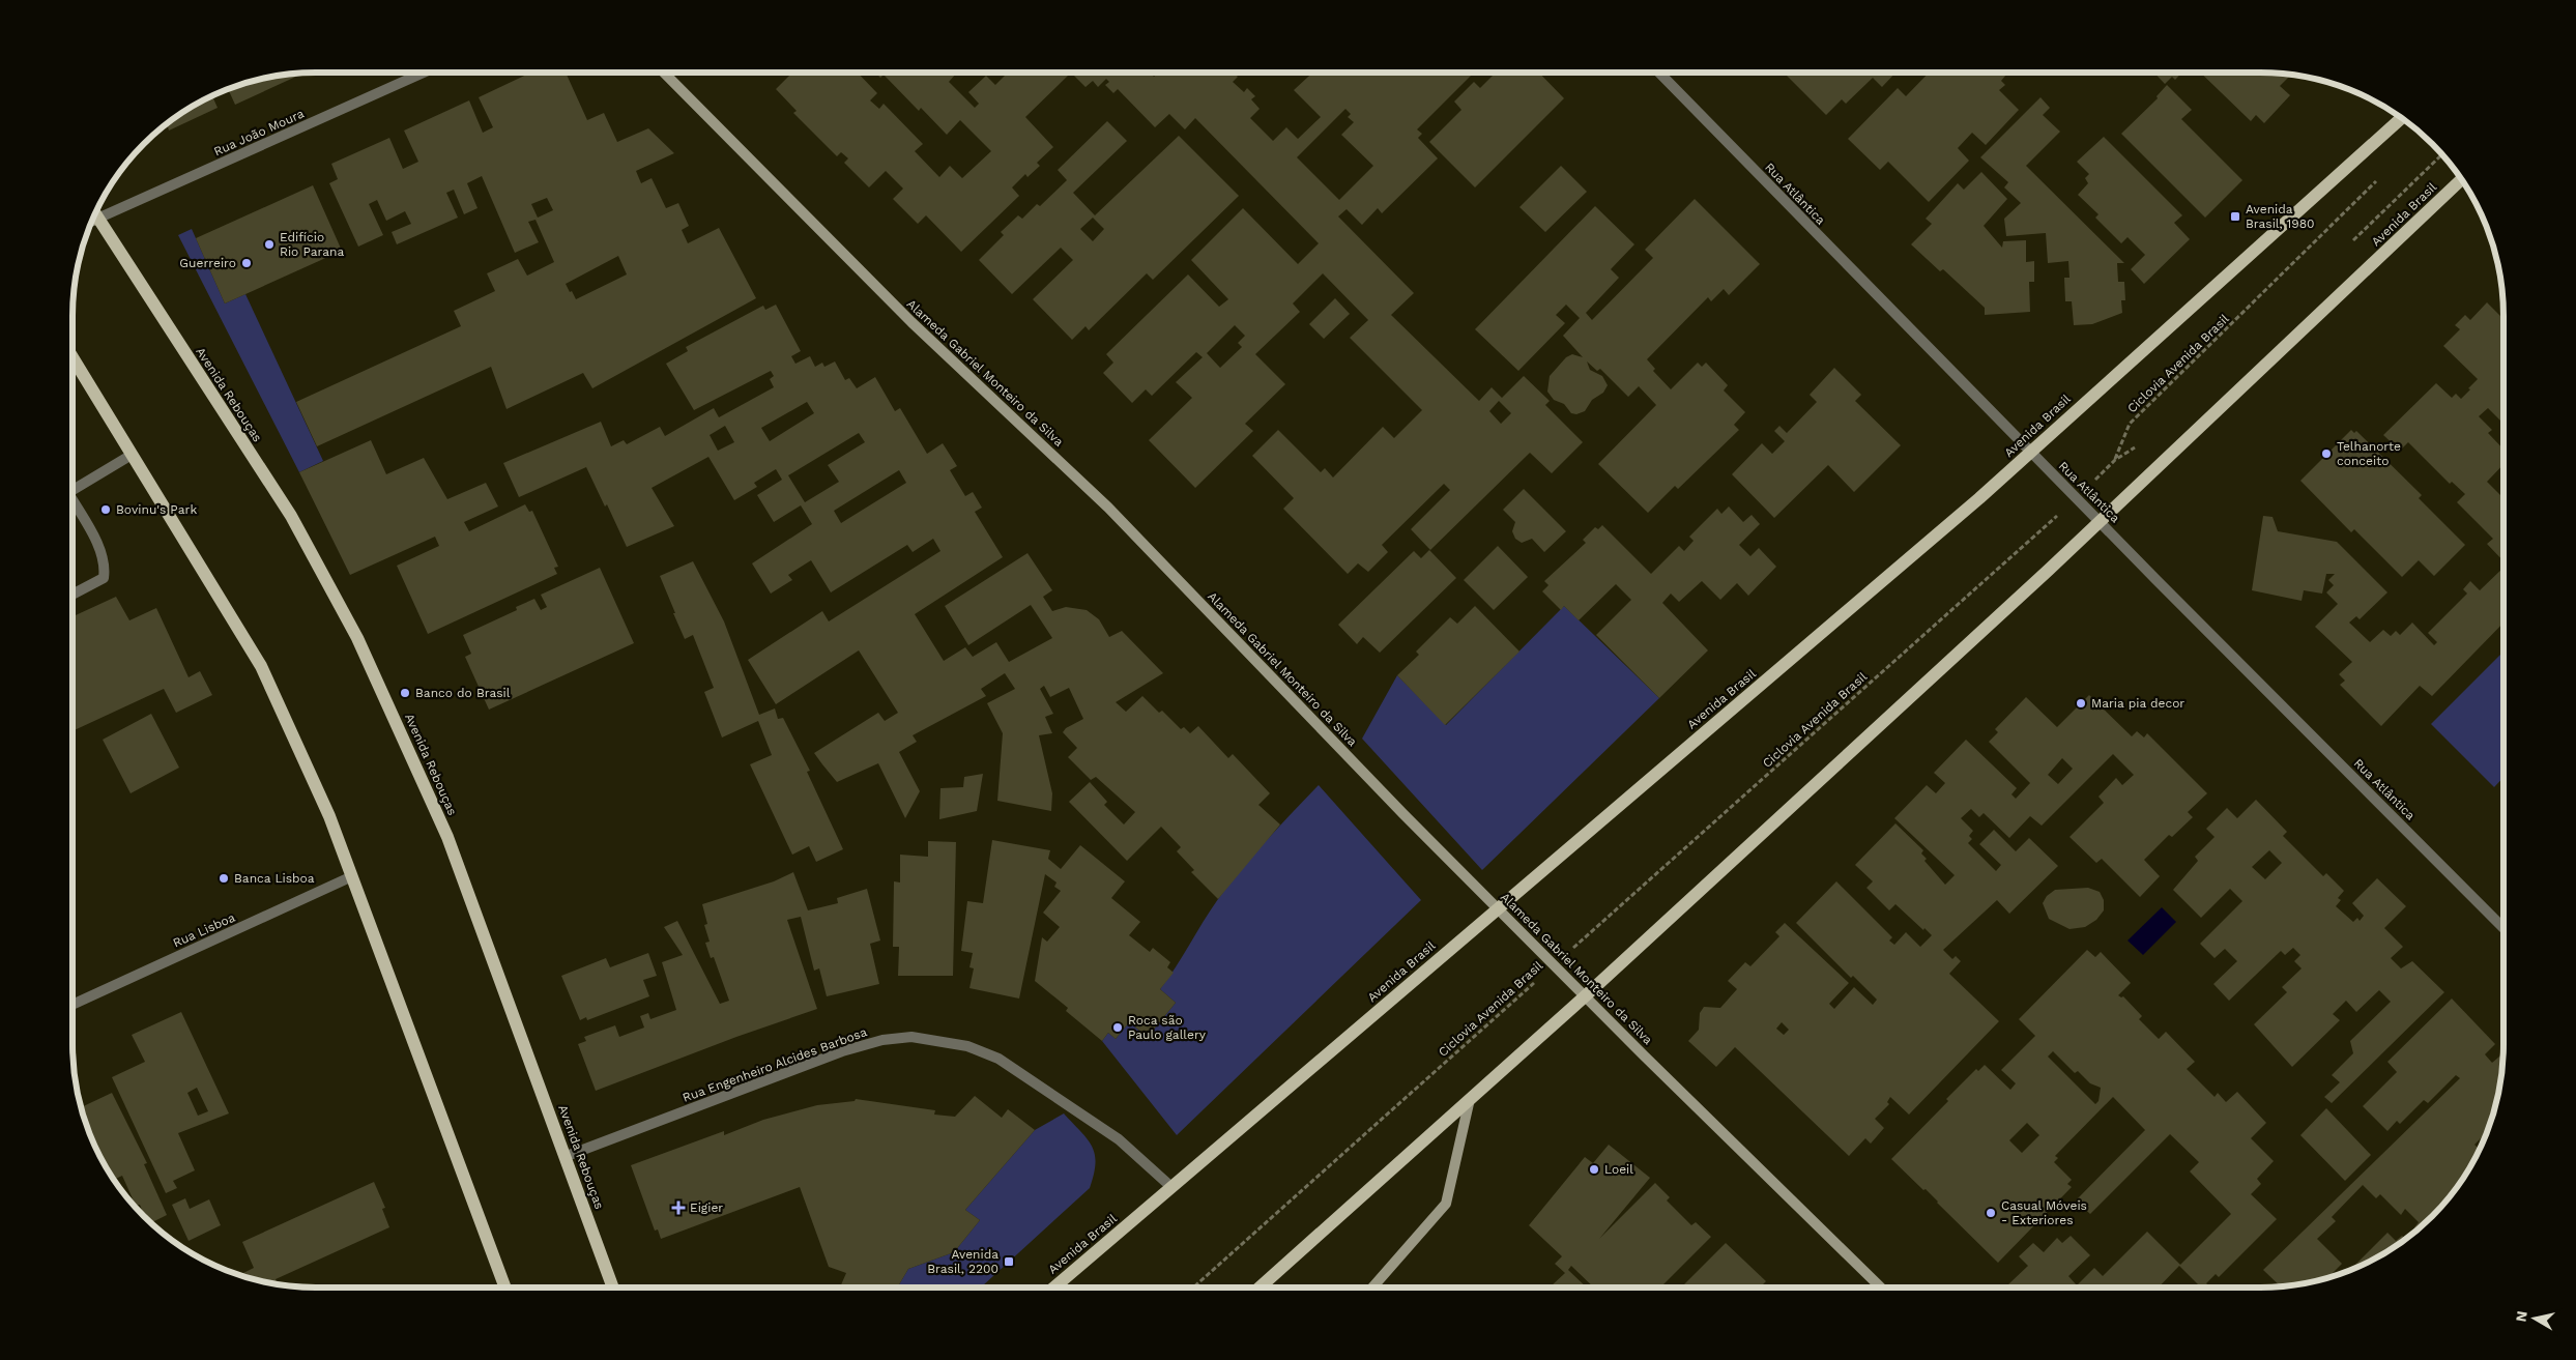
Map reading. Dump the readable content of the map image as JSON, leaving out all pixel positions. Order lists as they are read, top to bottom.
{
  "streets": {
    "main road": ["Avenida Brasil", "Avenida Rebouças"],
    "street": [
      "Rua João Moura",
      "Rua Atlântica",
      "Alameda Gabriel Monteiro da Silva",
      "Rua Lisboa",
      "Rua Engenheiro Alcides Barbosa"
    ],
    "path": ["Ciclovia Avenida Brasil"]
  },
  "crossings": [
    ["Rua João Moura", "Avenida Rebouças"],
    ["Rua Atlântica", "Avenida Brasil"],
    ["Rua Atlântica", "Ciclovia Avenida Brasil"],
    ["Avenida Brasil", "Alameda Gabriel Monteiro da Silva"],
    ["Avenida Brasil", "Rua Engenheiro Alcides Barbosa"],
    ["Ciclovia Avenida Brasil", "Alameda Gabriel Monteiro da Silva"],
    ["Avenida Rebouças", "Rua Engenheiro Alcides Barbosa"]
  ],
  "places": {
    "transit": ["Avenida Brasil, 1980", "Avenida Brasil, 2200"],
    "other": [
      "Edifício Rio Parana",
      "Guerreiro",
      "Telhanorte conceito",
      "Bovinu's Park",
      "Banco do Brasil",
      "Maria pia decor",
      "Banca Lisboa",
      "Roca são Paulo gallery",
      "Loeil",
      "Casual Móveis - Exteriores"
    ],
    "health": ["Eigier"]
  },
  "north": "left"
}
